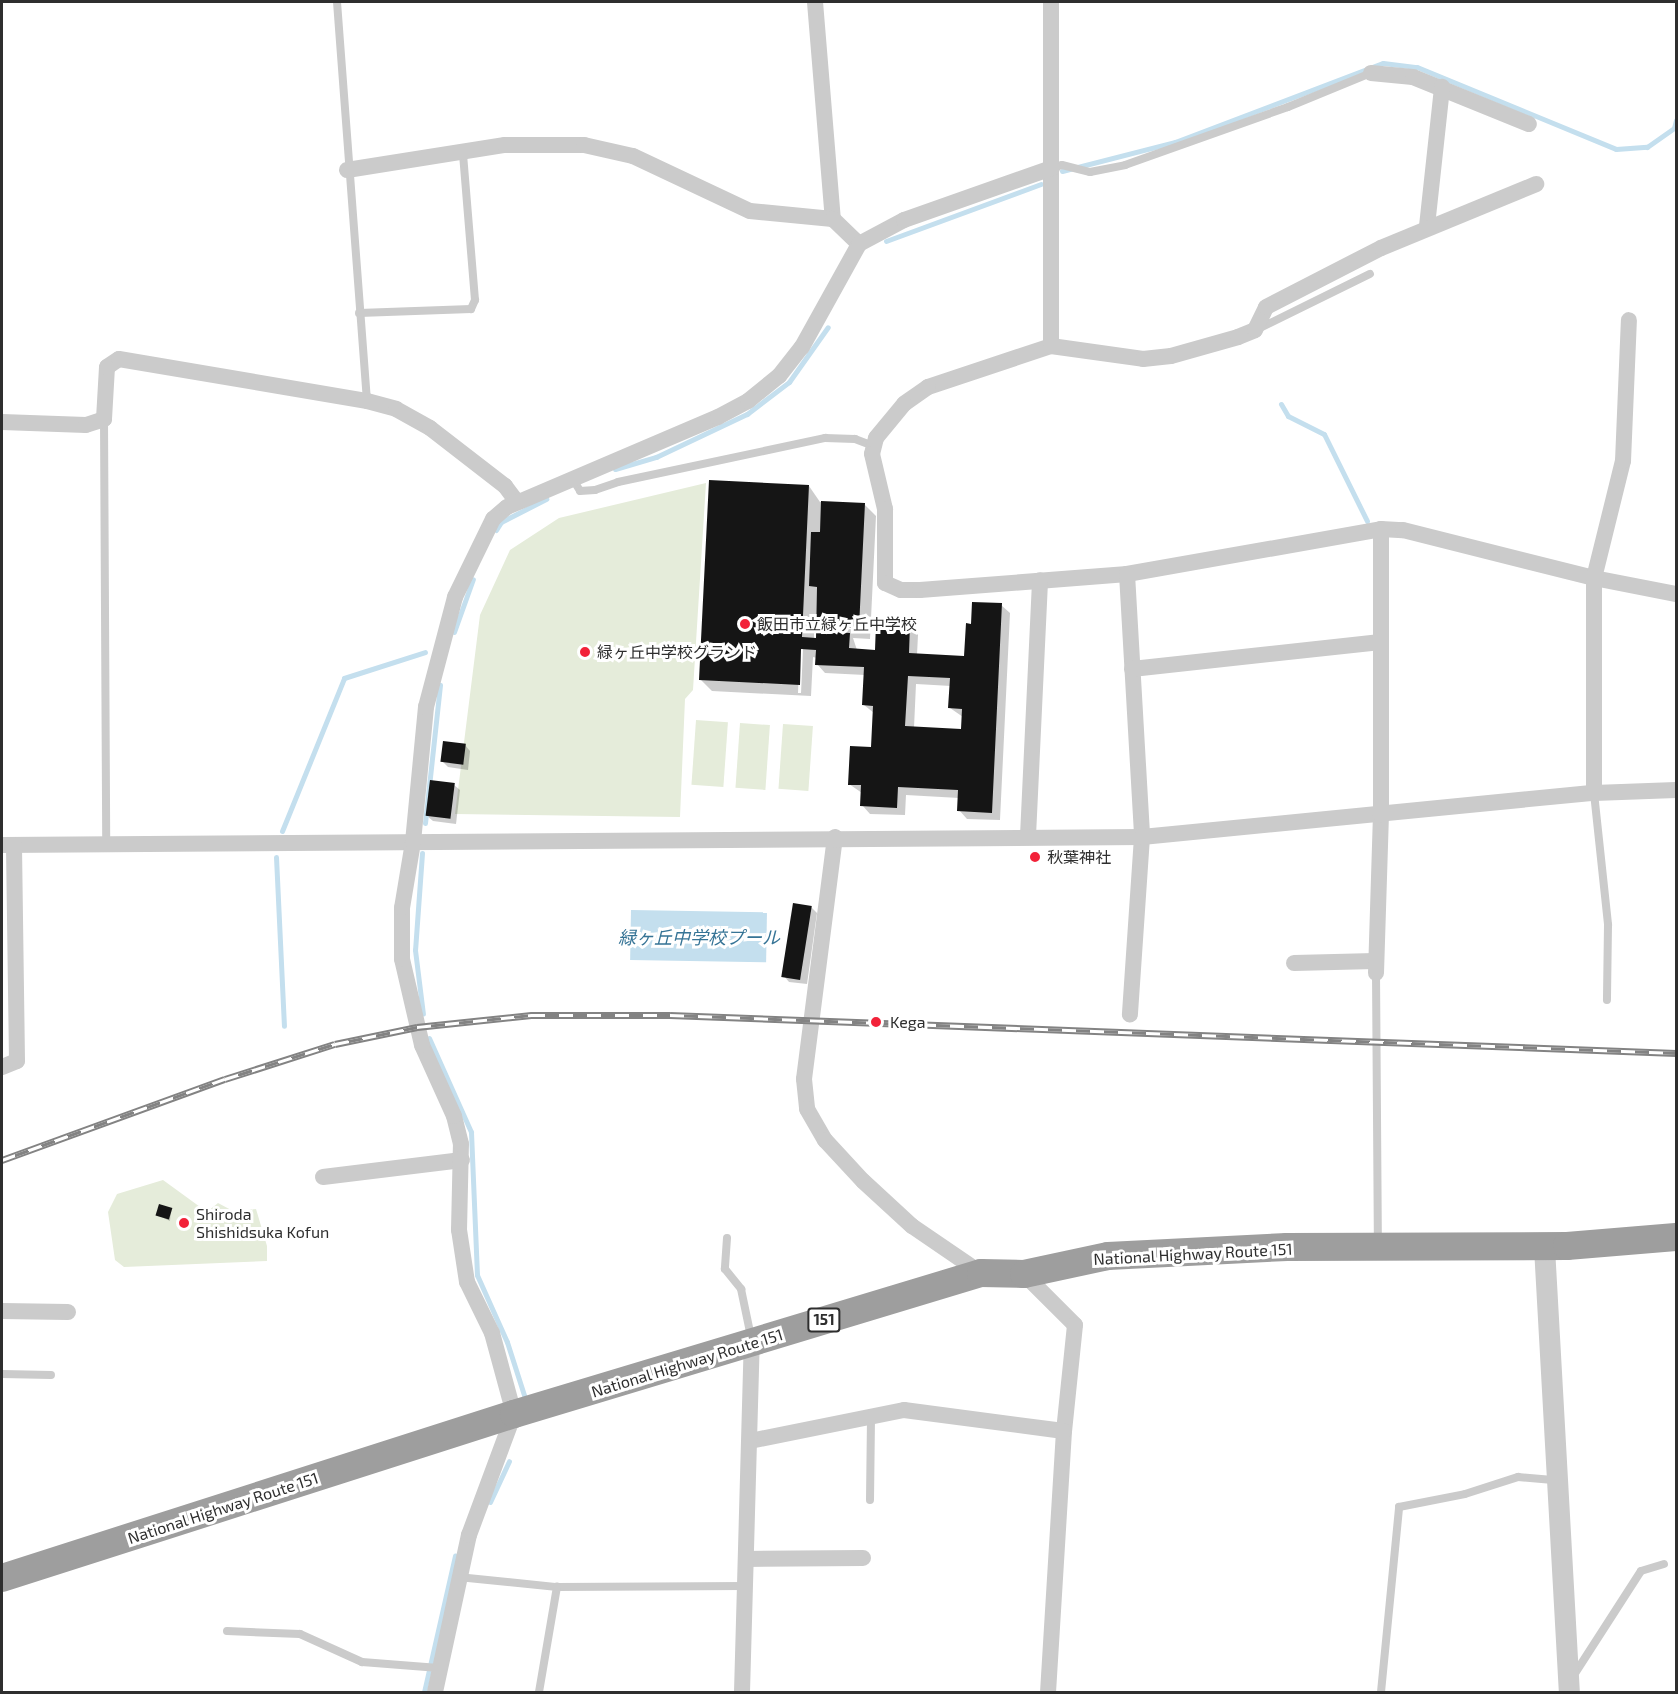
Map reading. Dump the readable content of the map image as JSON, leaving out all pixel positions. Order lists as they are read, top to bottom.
{
  "streets": {
    "highway": ["National Highway Route 151", "151"]
  },
  "water": ["緑ヶ丘中学校プール"],
  "places": [
    "飯田市立緑ヶ丘中学校",
    "緑ヶ丘中学校グランド",
    "秋葉神社",
    "Kega",
    "Shiroda Shishidsuka Kofun"
  ]
}
